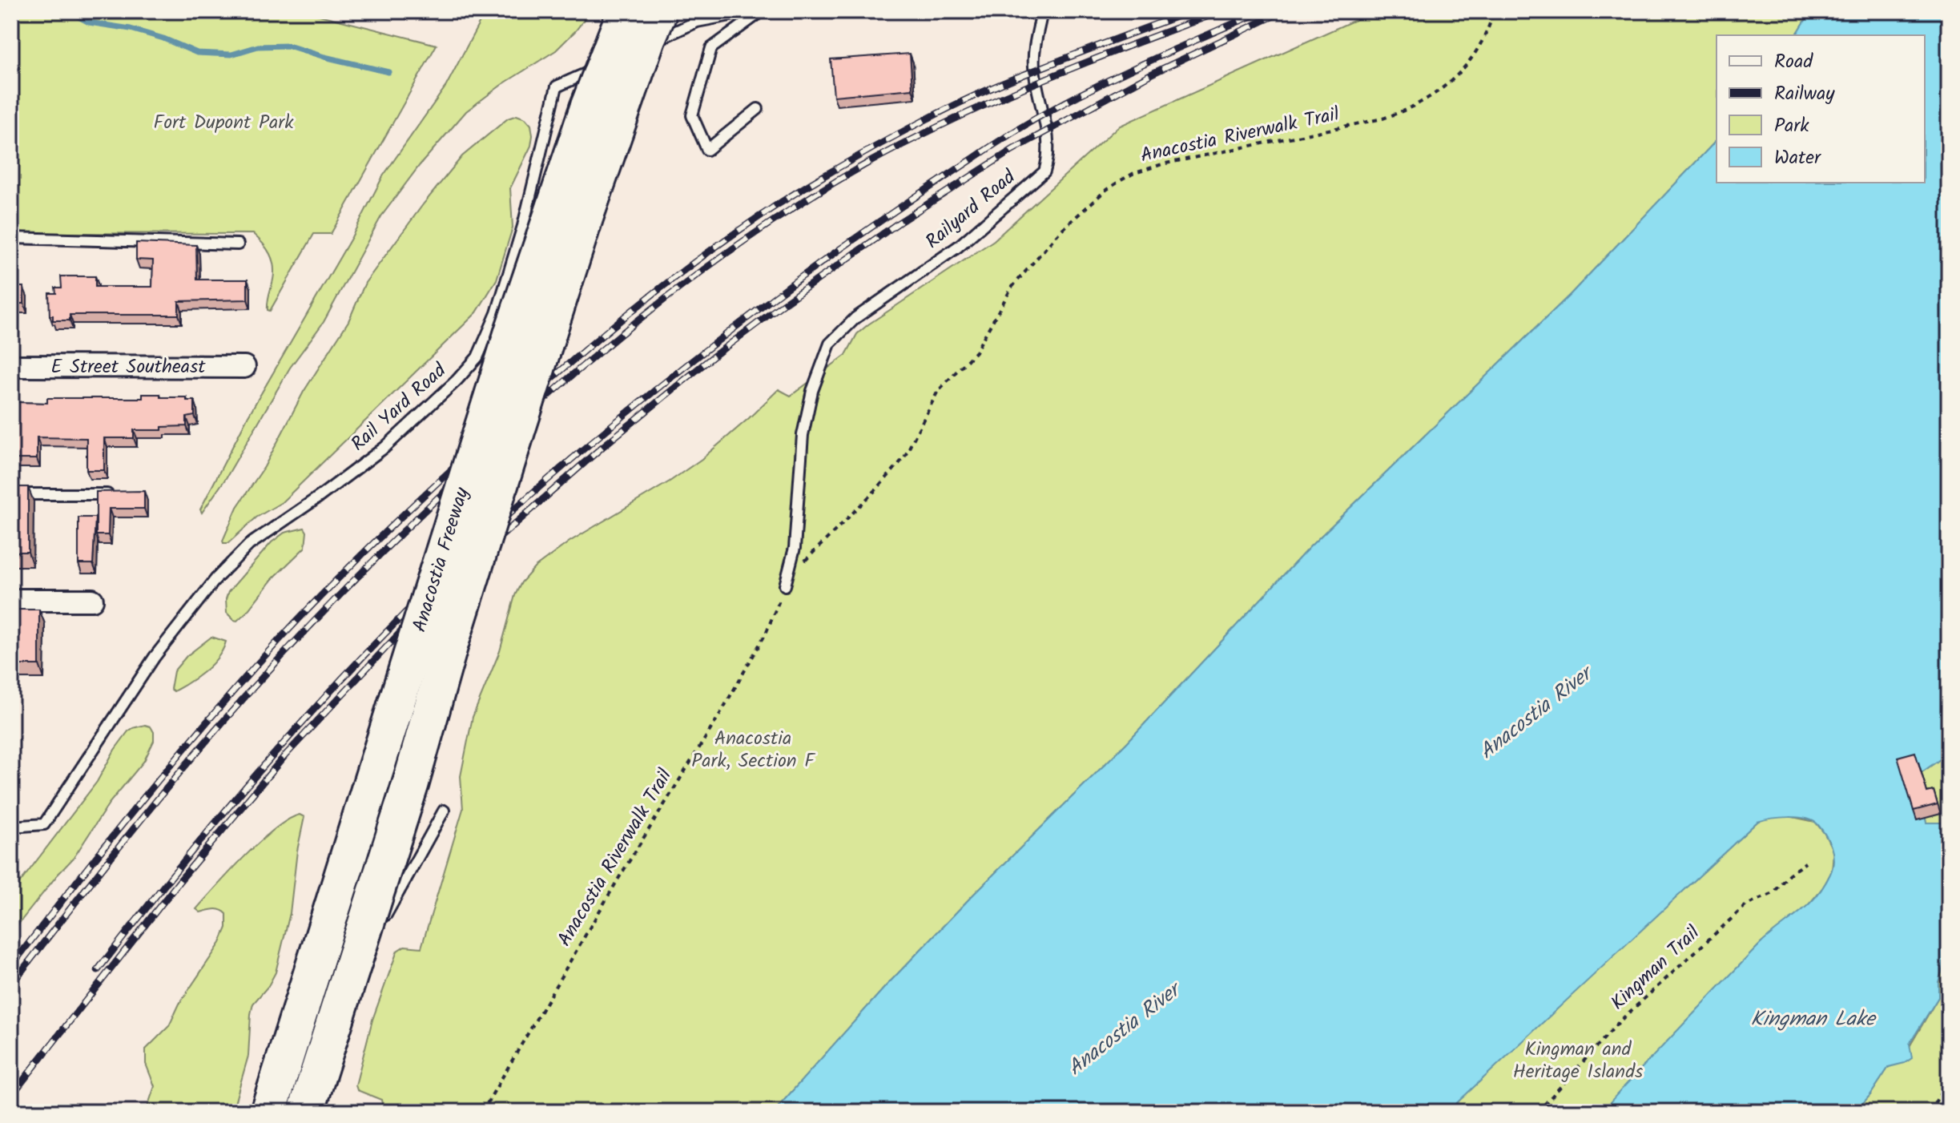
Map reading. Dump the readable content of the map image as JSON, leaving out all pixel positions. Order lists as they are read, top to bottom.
{
  "streets": {
    "highway": ["Anacostia Freeway"],
    "street": ["E Street Southeast"],
    "lane": ["Railyard Road", "Rail Yard Road"],
    "path": ["Anacostia Riverwalk Trail", "Kingman Trail"]
  },
  "crossings": [
    ["Anacostia Riverwalk Trail", "Railyard Road"]
  ],
  "water": ["Anacostia River", "Kingman Lake"],
  "parks": ["Fort Dupont Park", "Anacostia Park, Section F", "Kingman and Heritage Islands"],
  "legend": [
    "Road",
    "Railway",
    "Park",
    "Water"
  ]
}
